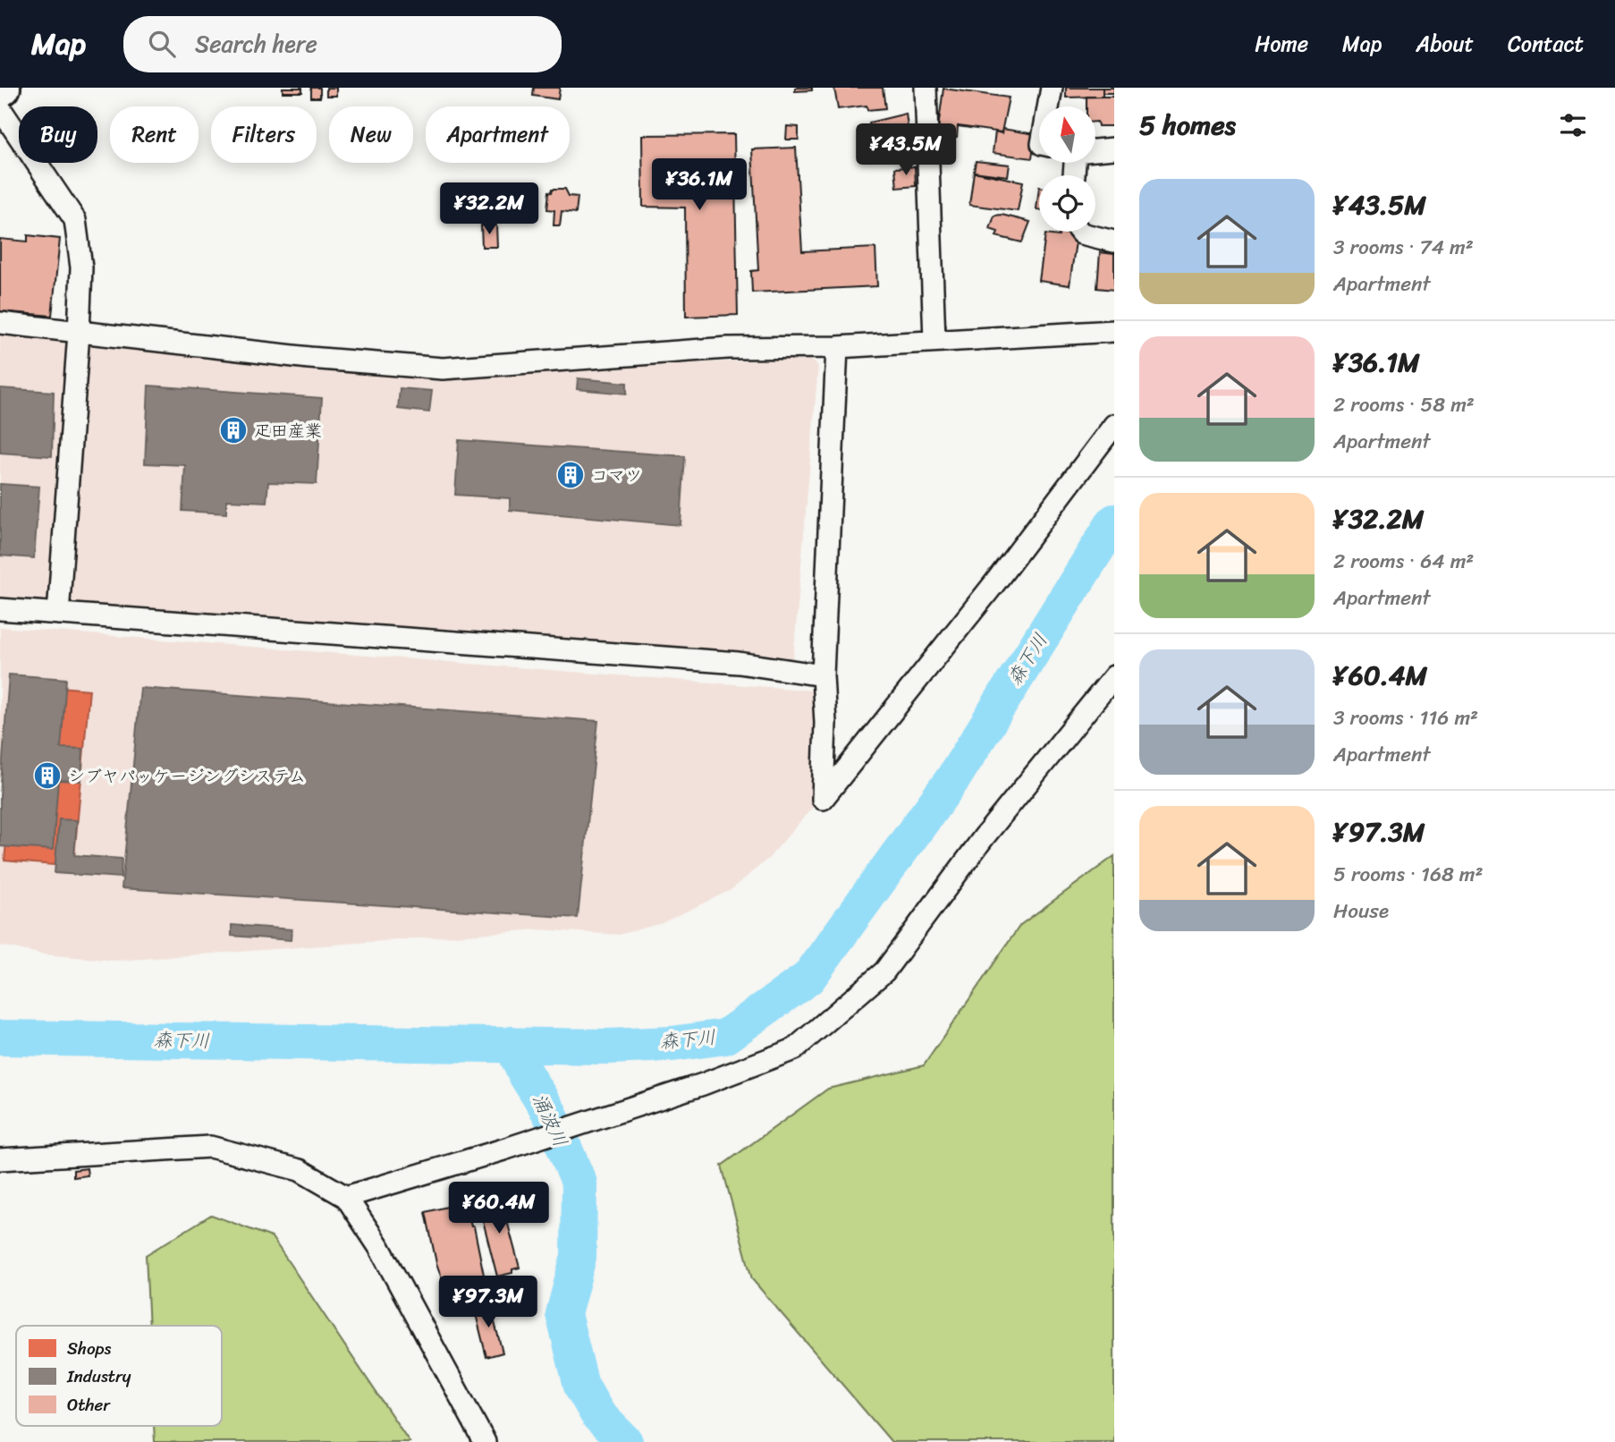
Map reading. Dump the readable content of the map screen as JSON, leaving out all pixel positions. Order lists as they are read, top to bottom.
{
  "water": ["森下川", "涌波川"],
  "places": {
    "building": ["疋田産業", "コマツ", "シブヤパッケージングシステム"]
  },
  "legend": ["Shops", "Industry", "Other"],
  "north": "top",
  "page": {
    "header": "Map",
    "search": "Search here",
    "nav": [
      "Home",
      "Map",
      "About",
      "Contact"
    ],
    "heading": "5 homes",
    "chip": [
      "Buy",
      "Rent",
      "Filters",
      "New",
      "Apartment"
    ],
    "price": [
      "¥43.5M",
      "¥36.1M",
      "¥32.2M",
      "¥60.4M",
      "¥97.3M"
    ],
    "list": [
      {
        "name": "¥43.5M",
        "note": "3 rooms · 74 m² · Apartment"
      },
      {
        "name": "¥36.1M",
        "note": "2 rooms · 58 m² · Apartment"
      },
      {
        "name": "¥32.2M",
        "note": "2 rooms · 64 m² · Apartment"
      },
      {
        "name": "¥60.4M",
        "note": "3 rooms · 116 m² · Apartment"
      },
      {
        "name": "¥97.3M",
        "note": "5 rooms · 168 m² · House"
      }
    ]
  }
}
